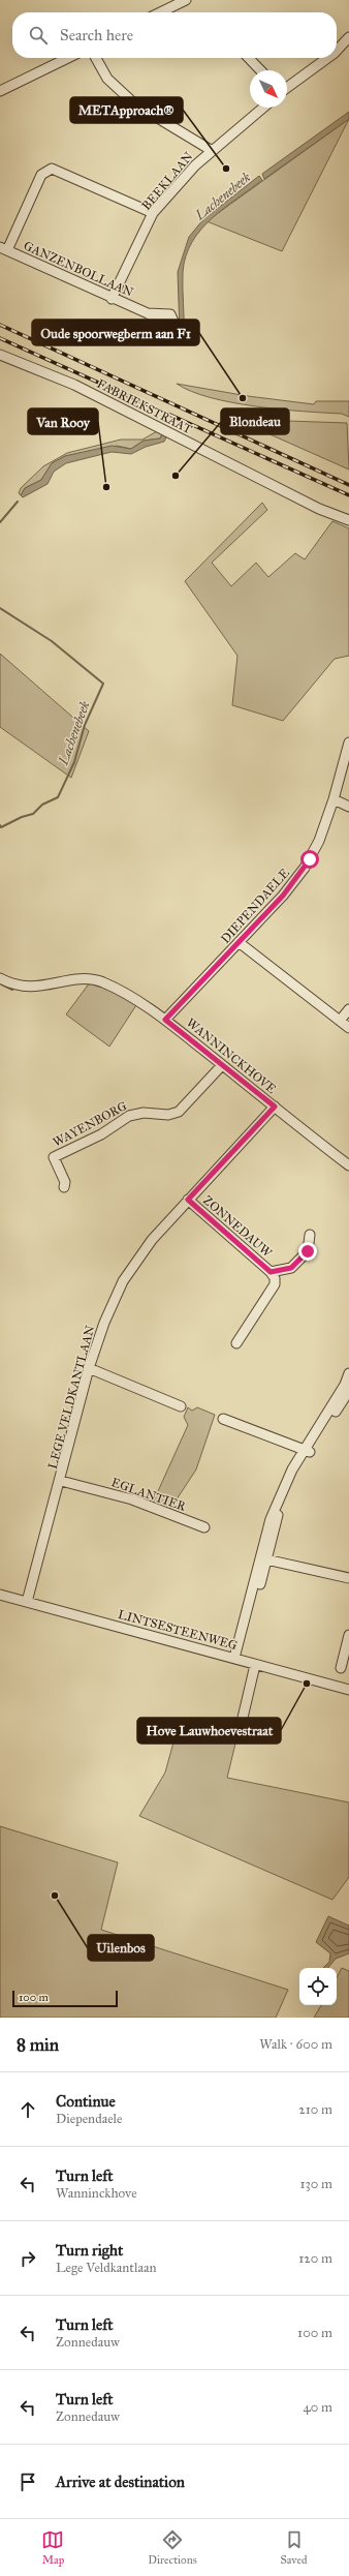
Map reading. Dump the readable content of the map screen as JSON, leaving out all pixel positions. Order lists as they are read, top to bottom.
{
  "streets": {
    "street": [
      "BEEKLAAN",
      "GANZENBOLLAAN",
      "FABRIEKSTRAAT",
      "DIEPENDAELE",
      "WANNINCKHOVE",
      "WAYENBORG",
      "ZONNEDAUW",
      "LEGE VELDKANTLAAN",
      "EGLANTIER",
      "LINTSESTEENWEG"
    ]
  },
  "crossings": [
    ["BEEKLAAN", "GANZENBOLLAAN"],
    ["DIEPENDAELE", "WANNINCKHOVE"],
    ["WANNINCKHOVE", "WAYENBORG"],
    ["WANNINCKHOVE", "LEGE VELDKANTLAAN"],
    ["ZONNEDAUW", "LEGE VELDKANTLAAN"],
    ["LEGE VELDKANTLAAN", "EGLANTIER"],
    ["LEGE VELDKANTLAAN", "LINTSESTEENWEG"]
  ],
  "water": ["Lachenebeek"],
  "places": [
    "METApproach®",
    "Oude spoorwegberm aan F1",
    "Blondeau",
    "Van Rooy",
    "Hove Lauwhoevestraat",
    "Uilenbos"
  ],
  "scale_bar": "100 m",
  "north": "bottom right",
  "page": {
    "search": "Search here",
    "scale": "100 m",
    "heading": ["8 min", "Walk · 600 m"],
    "list": [
      ["Continue", "Diependaele", "210 m"],
      ["Turn left", "Wanninckhove", "130 m"],
      ["Turn right", "Lege Veldkantlaan", "120 m"],
      ["Turn left", "Zonnedauw", "100 m"],
      ["Turn left", "Zonnedauw", "40 m"],
      "Arrive at destination"
    ],
    "nav": ["Map", "Directions", "Saved"]
  }
}
